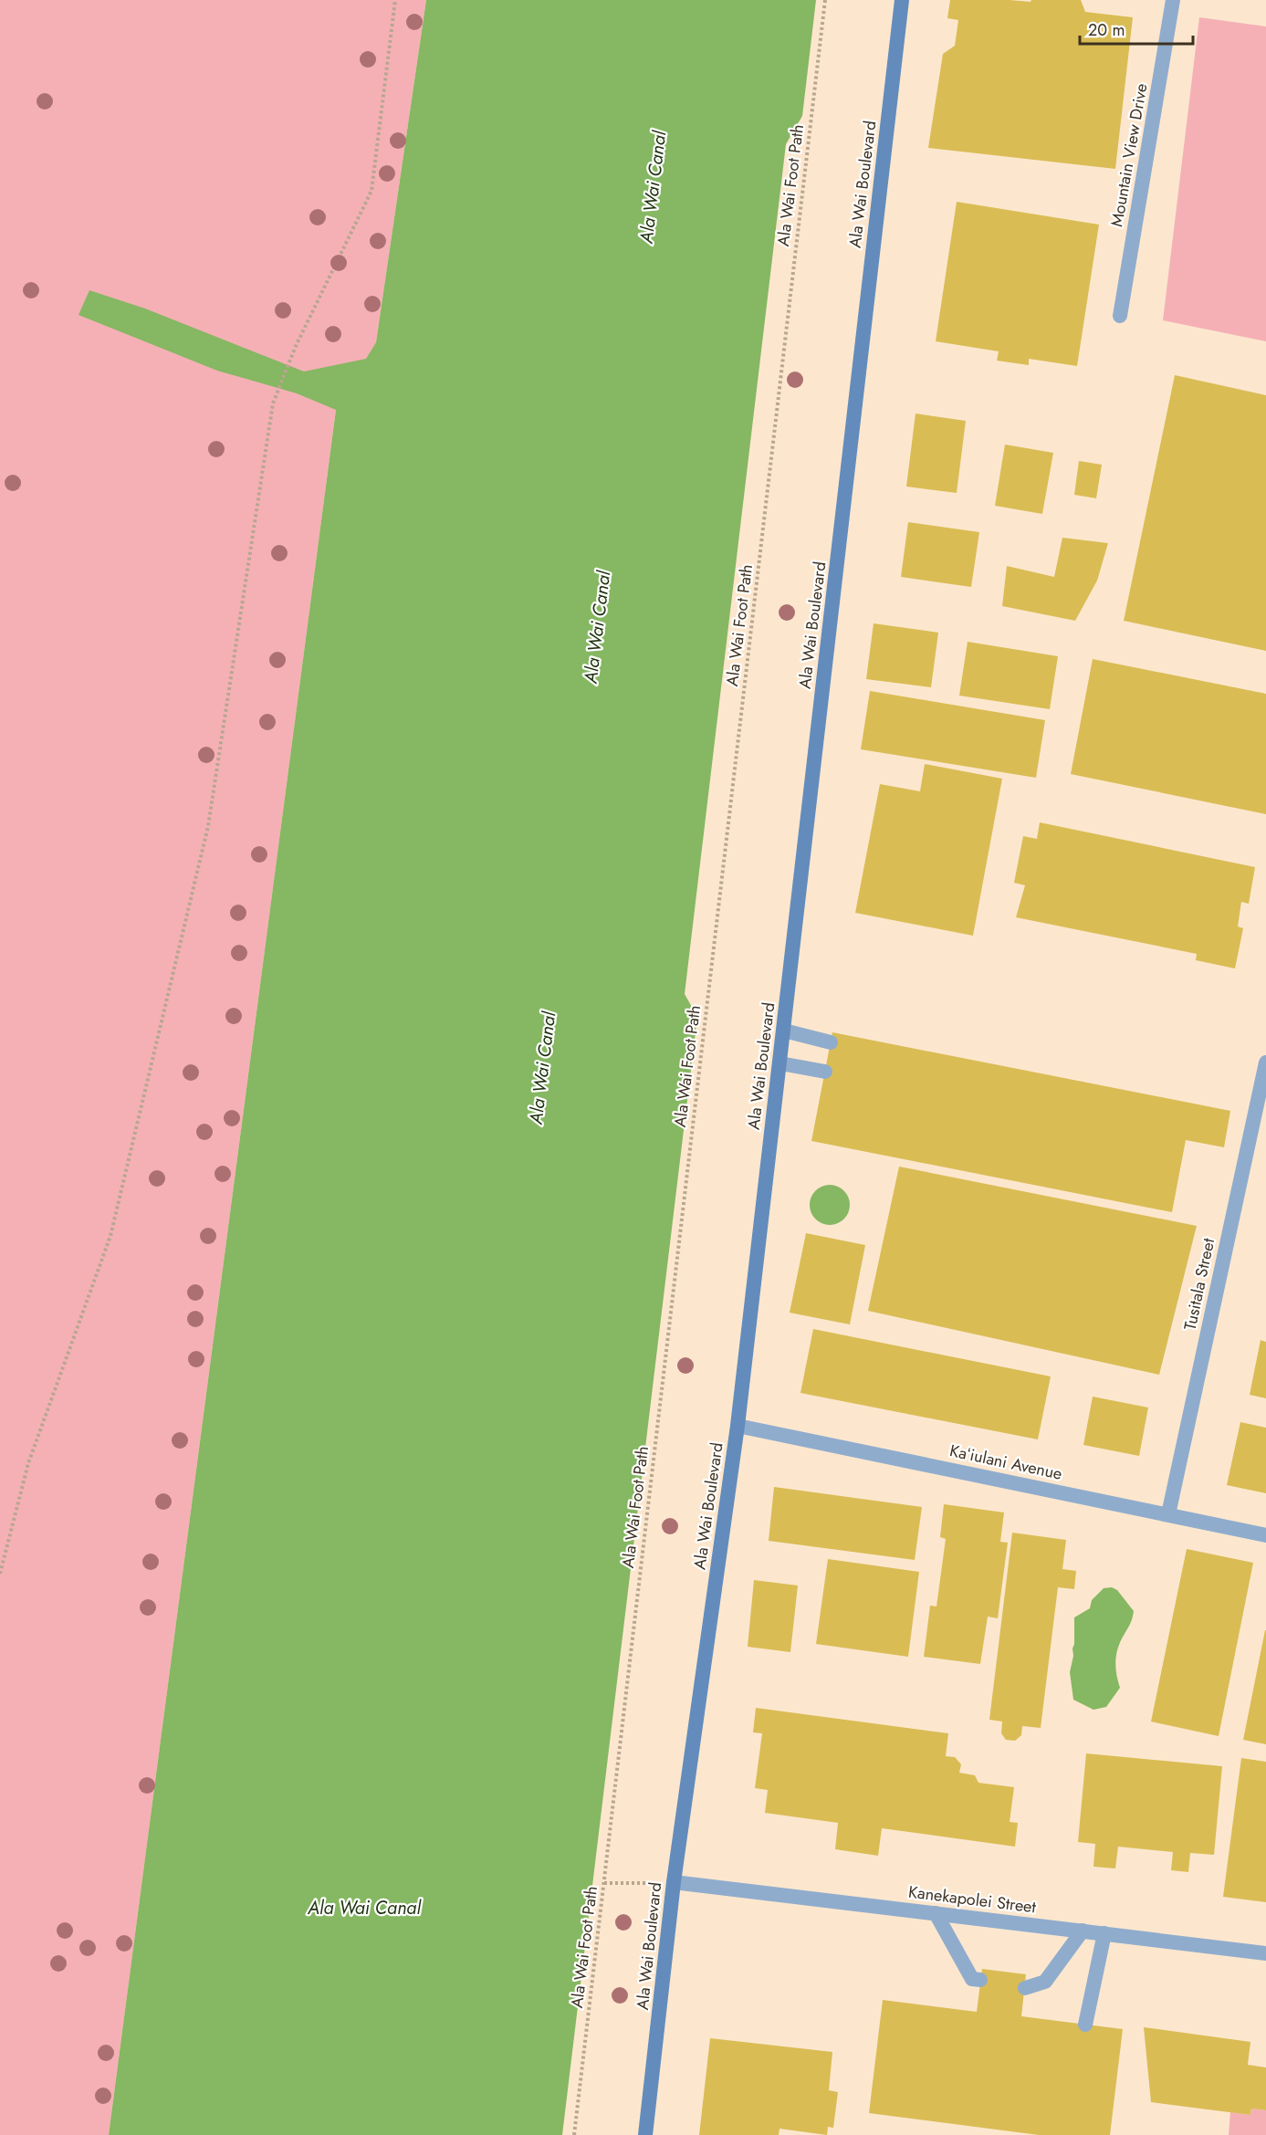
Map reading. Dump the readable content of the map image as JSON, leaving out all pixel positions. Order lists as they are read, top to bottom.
{
  "streets": {
    "main road": ["Ala Wai Boulevard"],
    "street": [
      "Mountain View Drive",
      "Tusitala Street",
      "Kaʻiulani Avenue",
      "Kanekapolei Street"
    ],
    "path": ["Ala Wai Foot Path"]
  },
  "crossings": [
    ["Ala Wai Boulevard", "Kaʻiulani Avenue"],
    ["Ala Wai Boulevard", "Kanekapolei Street"],
    ["Tusitala Street", "Kaʻiulani Avenue"]
  ],
  "water": ["Ala Wai Canal"],
  "scale_bar": "20 m"
}
